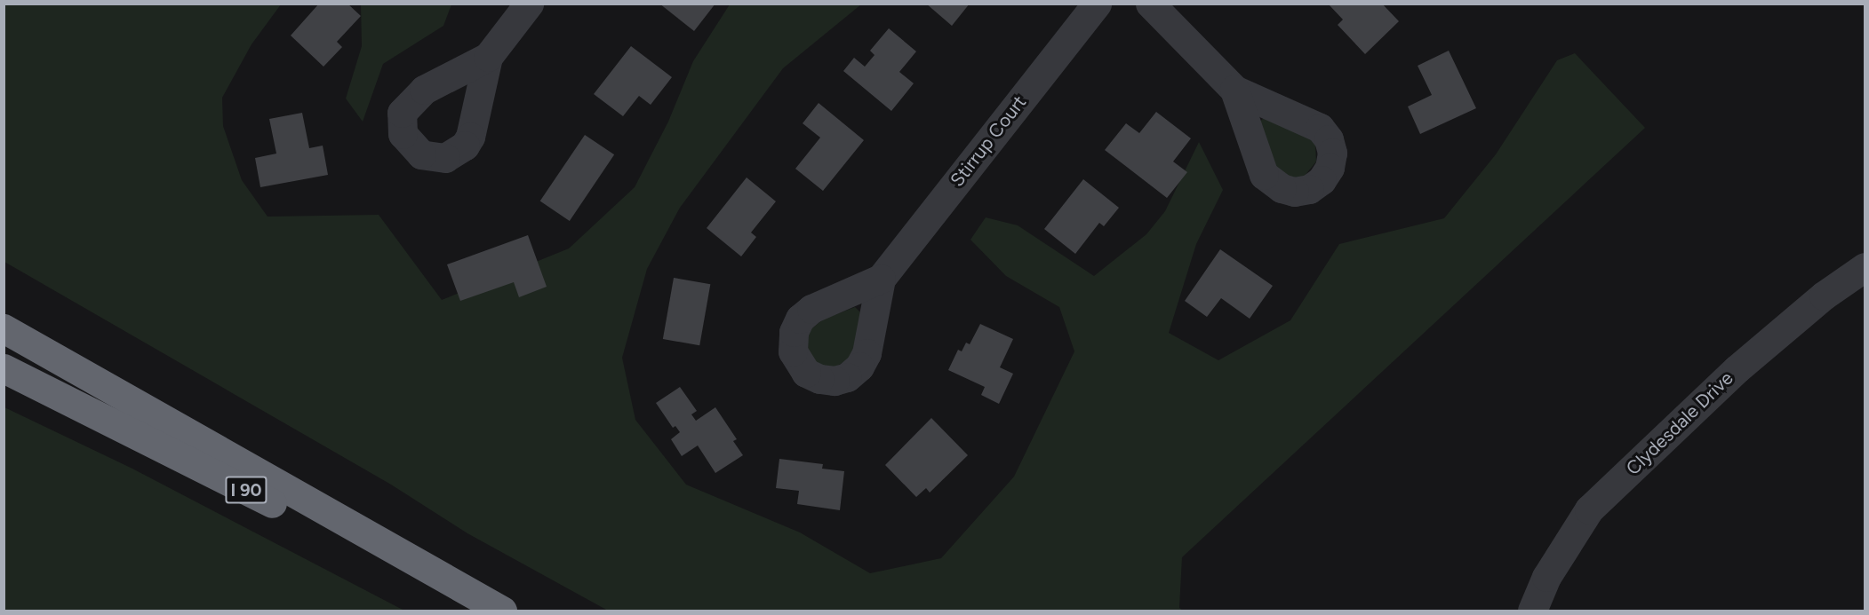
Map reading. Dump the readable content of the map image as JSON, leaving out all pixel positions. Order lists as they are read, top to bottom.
{
  "streets": {
    "highway": ["I 90"],
    "street": ["Stirrup Court", "Clydesdale Drive"]
  }
}
